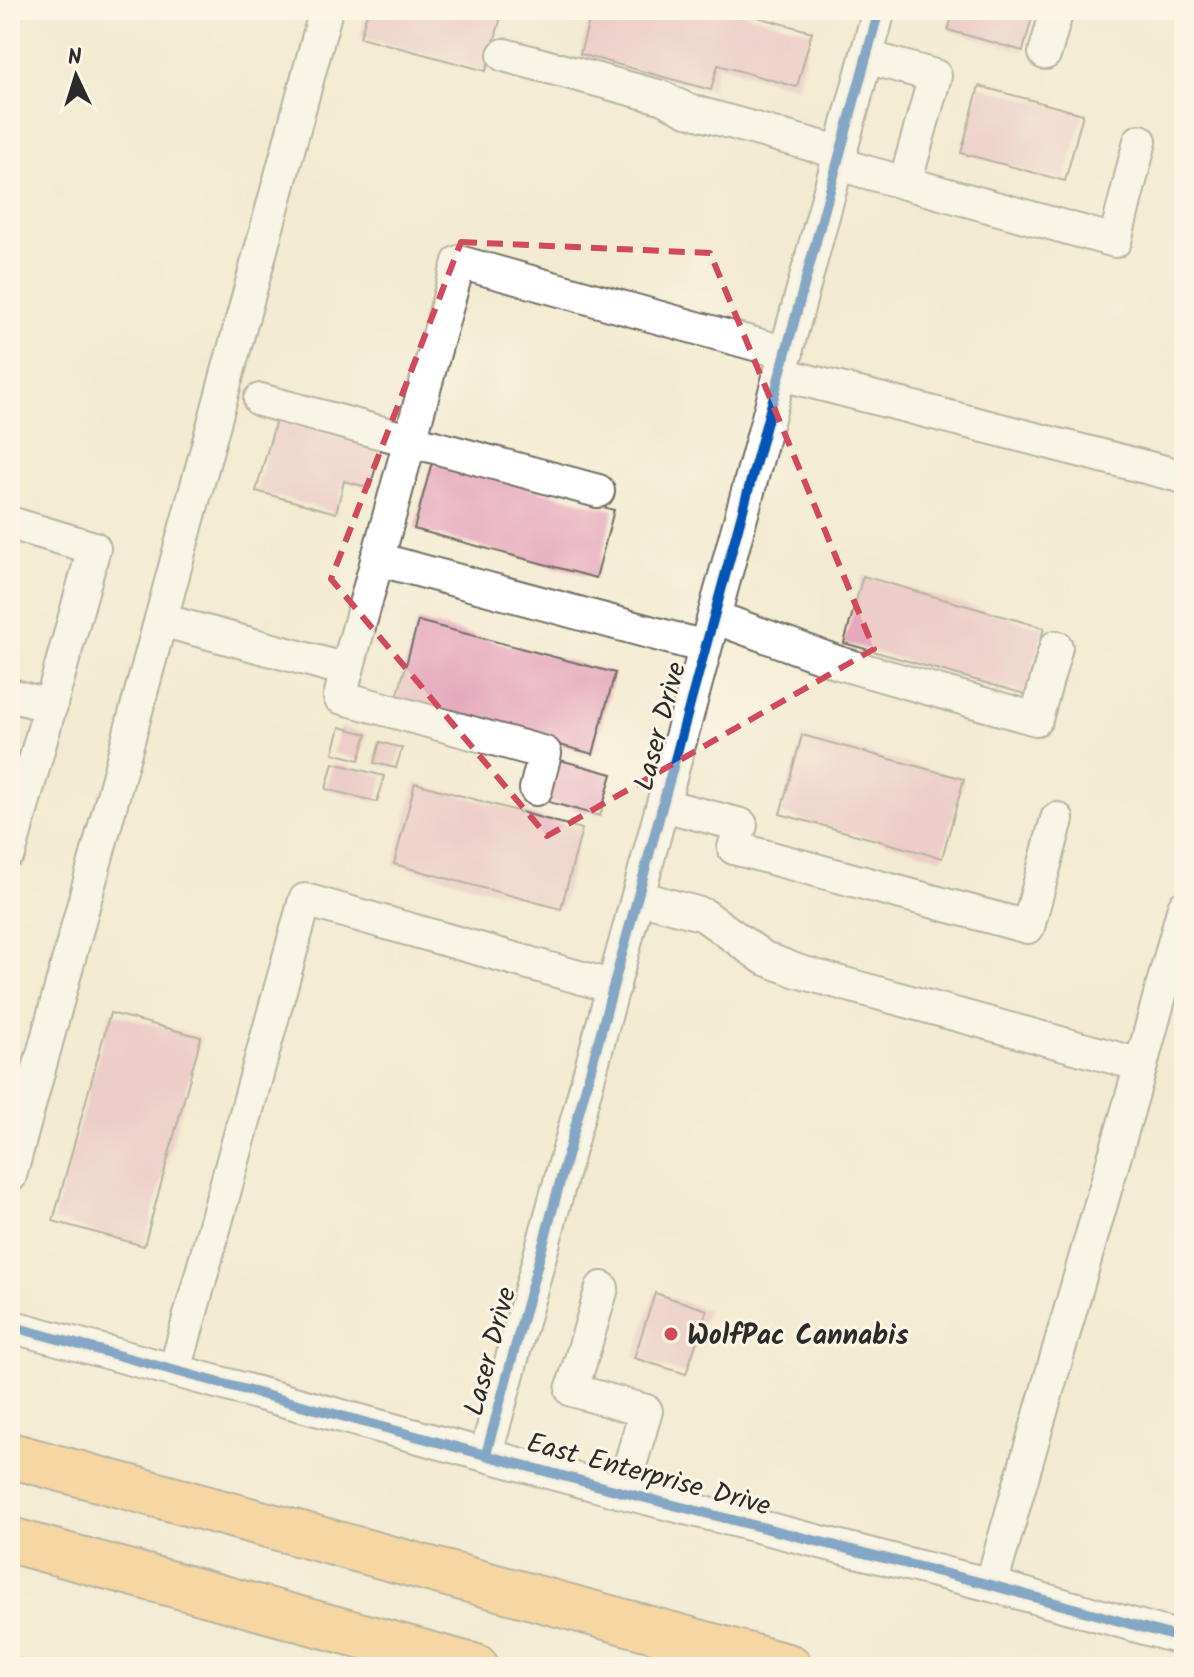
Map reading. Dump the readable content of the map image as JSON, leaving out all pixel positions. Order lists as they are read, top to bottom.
{
  "streets": {
    "street": ["Laser Drive", "East Enterprise Drive"]
  },
  "crossings": [
    ["Laser Drive", "East Enterprise Drive"]
  ],
  "places": ["WolfPac Cannabis"],
  "north": "top"
}
